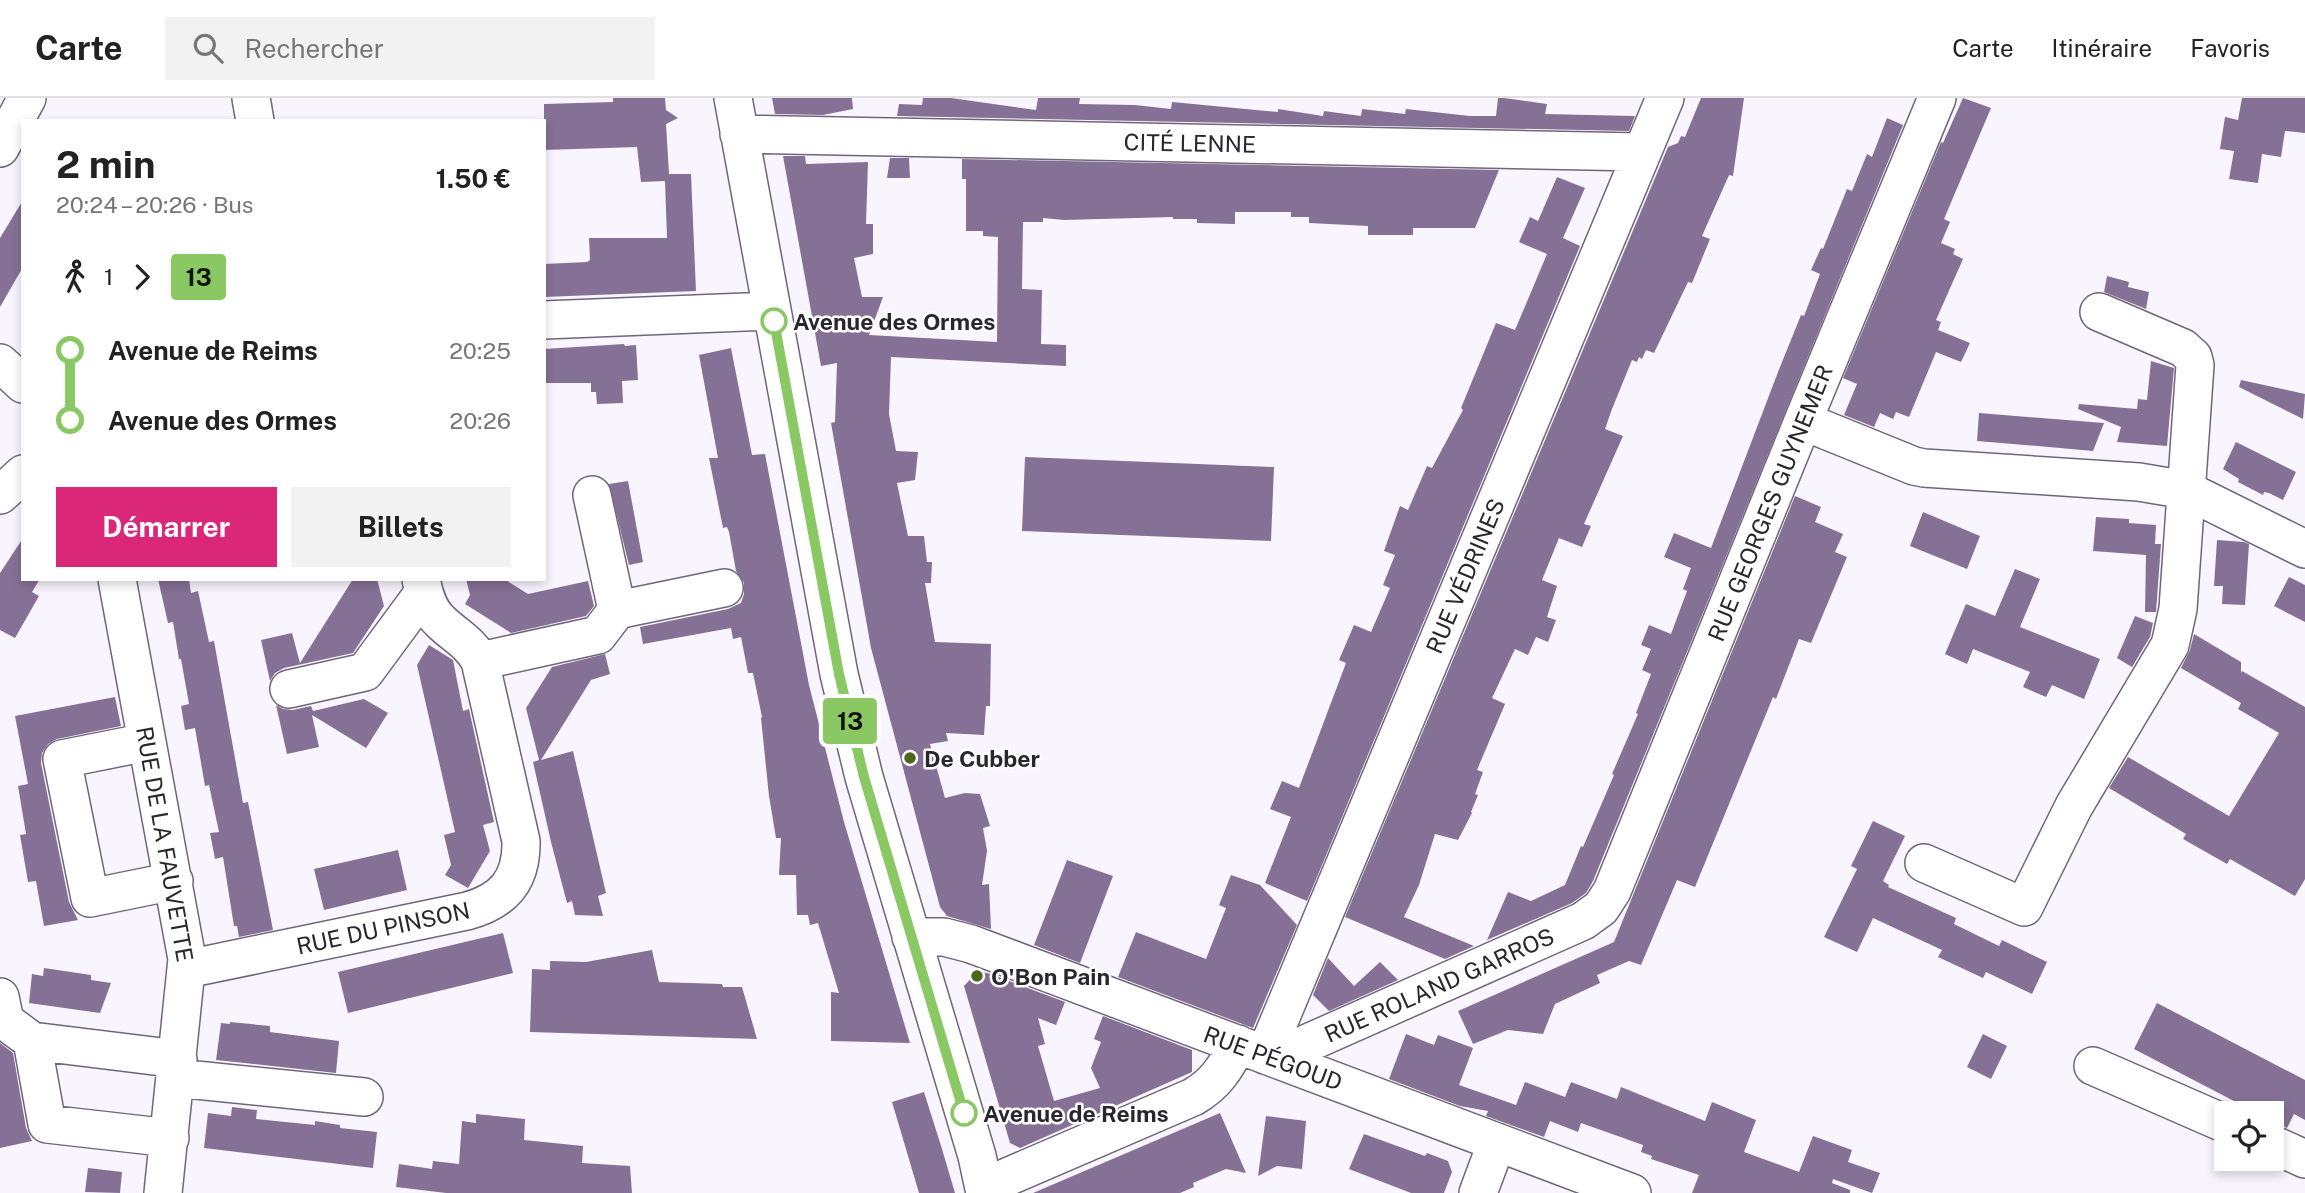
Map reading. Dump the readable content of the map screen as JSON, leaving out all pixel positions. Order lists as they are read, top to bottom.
{
  "streets": {
    "street": [
      "CITÉ LENNE",
      "RUE GEORGES GUYNEMER",
      "RUE VÉDRINES",
      "RUE DE LA FAUVETTE",
      "RUE DU PINSON",
      "RUE ROLAND GARROS",
      "RUE PÉGOUD"
    ]
  },
  "crossings": [
    ["CITÉ LENNE", "RUE VÉDRINES"],
    ["RUE GEORGES GUYNEMER", "RUE ROLAND GARROS"],
    ["RUE VÉDRINES", "RUE ROLAND GARROS"],
    ["RUE VÉDRINES", "RUE PÉGOUD"],
    ["RUE DE LA FAUVETTE", "RUE DU PINSON"],
    ["RUE ROLAND GARROS", "RUE PÉGOUD"]
  ],
  "places": [
    "Avenue des Ormes",
    "De Cubber",
    "O'Bon Pain",
    "Avenue de Reims"
  ],
  "lines": ["bus line 13"],
  "page": {
    "header": "Carte",
    "search": "Rechercher",
    "nav": ["Carte", "Itinéraire", "Favoris"],
    "on_map": "13",
    "heading": ["2 min", "20:24 – 20:26 · Bus", "1.50 €"],
    "legs": ["1", "13"],
    "list": [
      {
        "name": "Avenue de Reims",
        "value": "20:25"
      },
      {
        "name": "Avenue des Ormes",
        "value": "20:26"
      }
    ],
    "buttons": ["Démarrer", "Billets"]
  }
}
